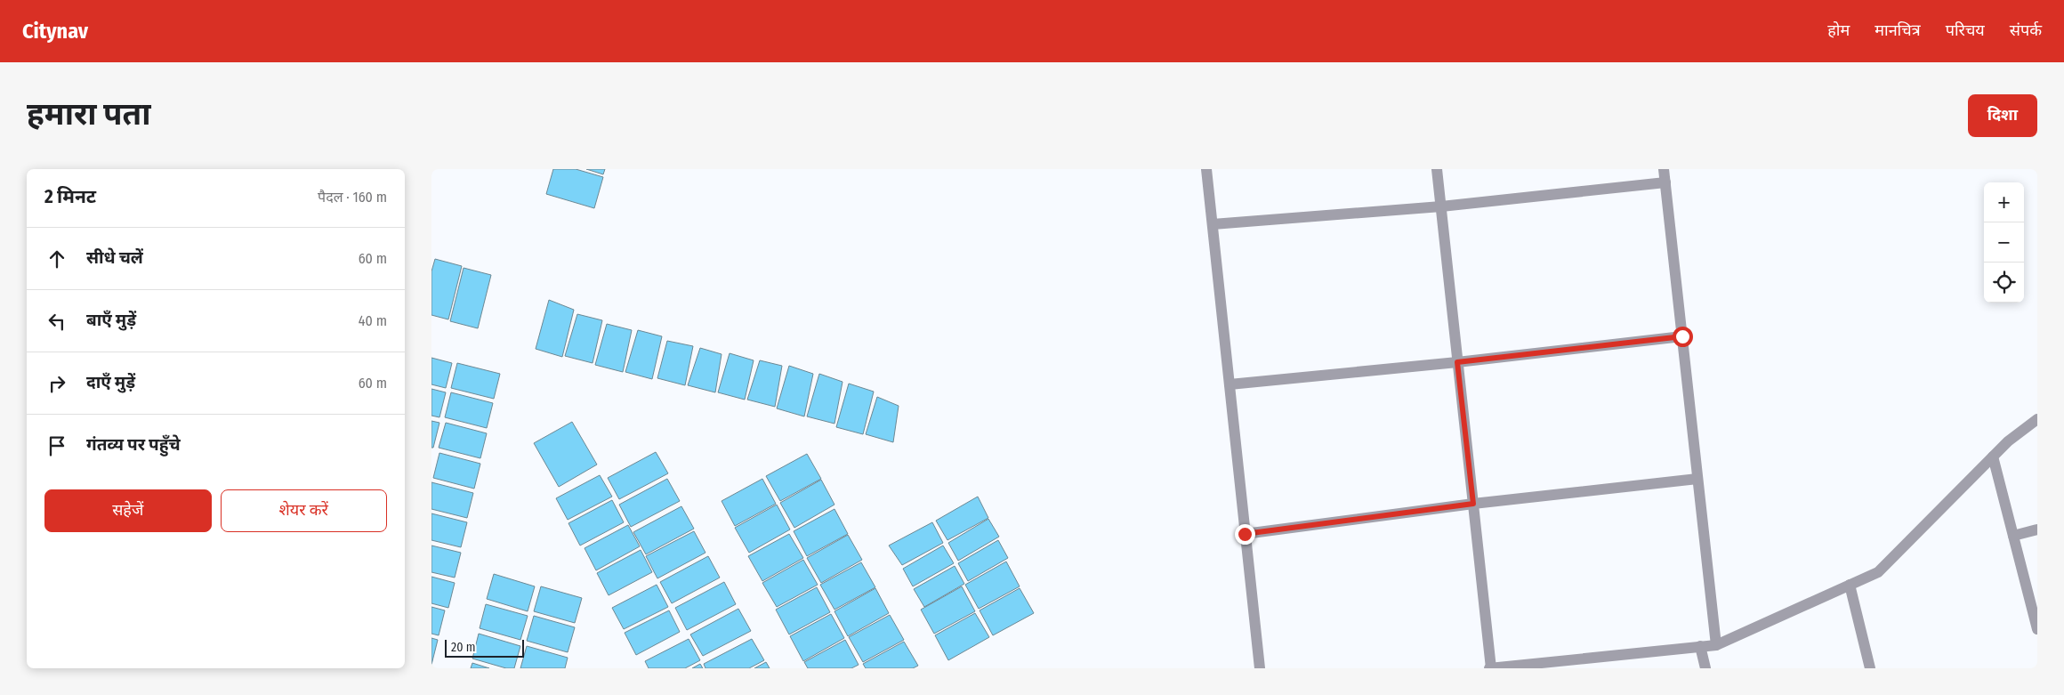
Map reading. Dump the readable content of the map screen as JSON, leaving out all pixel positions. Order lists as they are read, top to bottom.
{
  "scale_bar": "20 m",
  "page": {
    "header": "Citynav",
    "nav": [
      "होम",
      "मानचित्र",
      "परिचय",
      "संपर्क"
    ],
    "buttons": [
      "दिशा",
      ["सहेजें", "शेयर करें"]
    ],
    "title": "हमारा पता",
    "heading": ["2 मिनट", "पैदल · 160 m"],
    "map_buttons": ["+", "−"],
    "list": [
      ["सीधे चलें", "60 m"],
      ["बाएँ मुड़ें", "40 m"],
      ["दाएँ मुड़ें", "60 m"],
      "गंतव्य पर पहुँचे"
    ],
    "scale": "20 m"
  }
}
